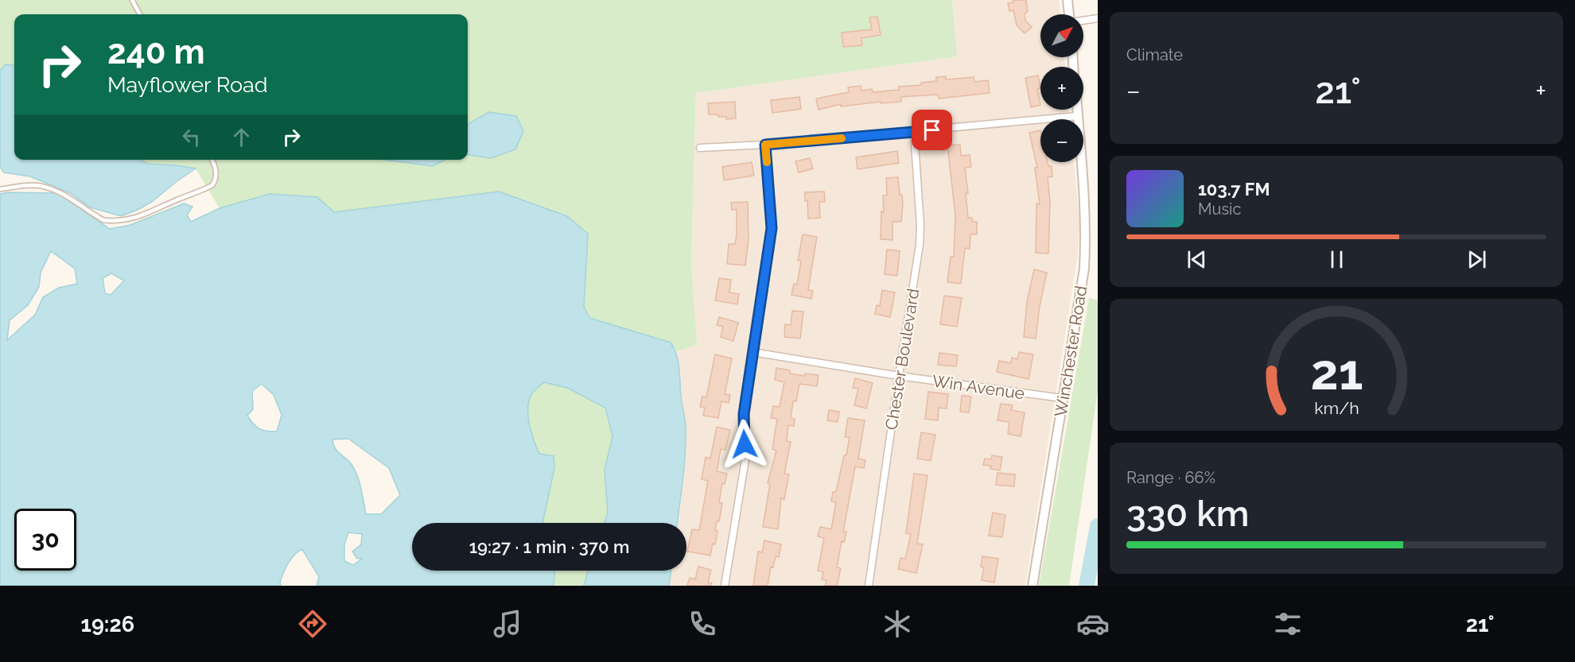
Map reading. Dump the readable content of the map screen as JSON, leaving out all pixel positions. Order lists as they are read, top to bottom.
{
  "streets": {
    "street": ["Winchester Road", "Chester Boulevard", "Win Avenue"]
  },
  "crossings": [
    ["Winchester Road", "Win Avenue"],
    ["Chester Boulevard", "Win Avenue"]
  ],
  "north": "top right",
  "page": {
    "tile": [
      "Climate",
      ["Range · 66%", "330 km"]
    ],
    "map_buttons": ["+", "−"],
    "turn": ["240 m", "Mayflower Road"],
    "heat": ["−", "21°", "+"],
    "song": ["103.7 FM", "Music"],
    "limit": "30",
    "trip": "19:27 · 1 min · 370 m",
    "tabs": ["19:26", "21°"],
    "gauge": ["21", "km/h"]
  }
}
